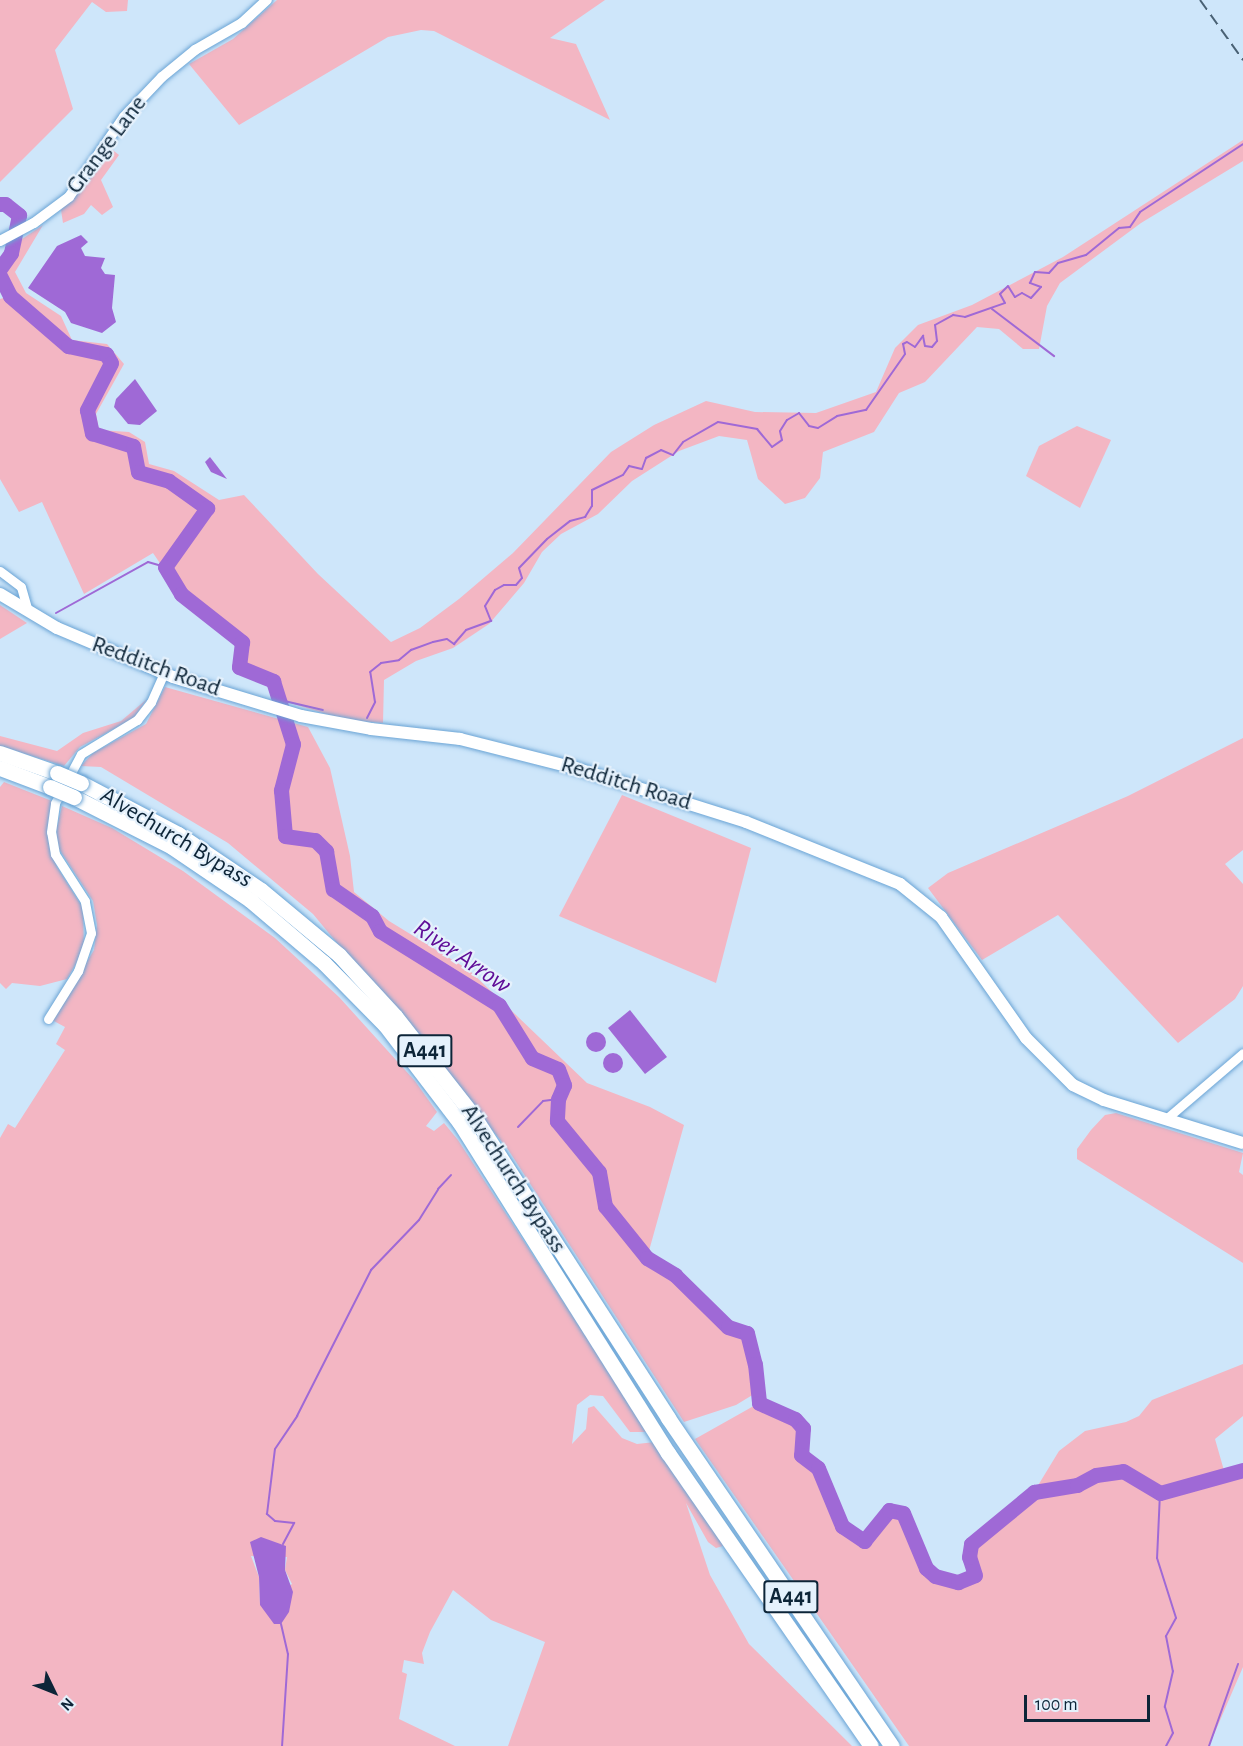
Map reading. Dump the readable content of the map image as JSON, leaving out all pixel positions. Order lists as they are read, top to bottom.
{
  "streets": {
    "highway": ["Alvechurch Bypass", "A441"],
    "main road": ["Redditch Road"],
    "street": ["Grange Lane"]
  },
  "water": ["River Arrow"],
  "scale_bar": "100 m",
  "north": "bottom right"
}
